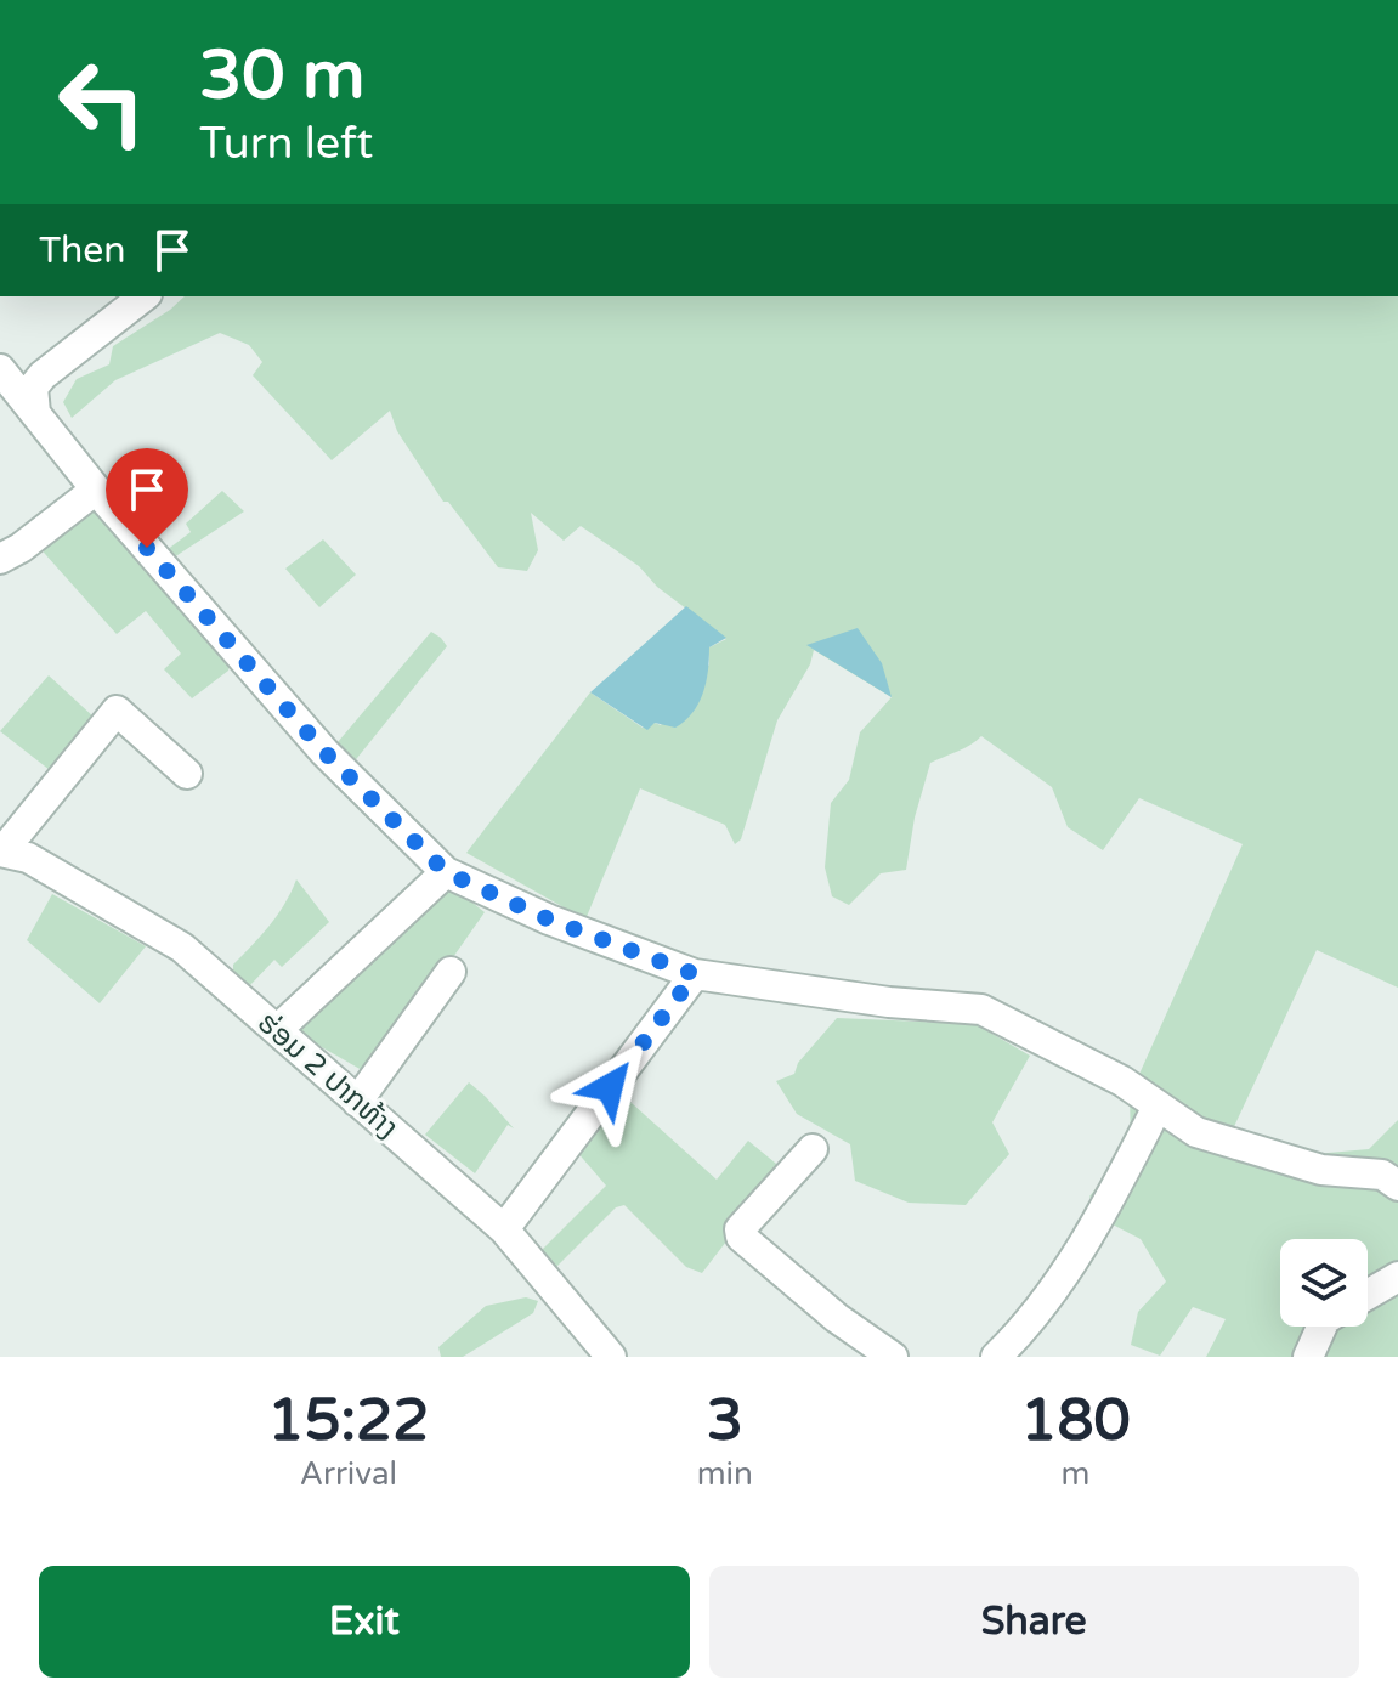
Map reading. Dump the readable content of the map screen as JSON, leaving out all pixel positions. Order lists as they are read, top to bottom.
{
  "streets": {
    "street": ["ຮ່ອມ 2 ປາກທ້າງ"]
  },
  "page": {
    "turn": ["30 m", "Turn left"],
    "then": "Then",
    "eta": [
      "15:22",
      "Arrival",
      "3",
      "min",
      "180",
      "m"
    ],
    "buttons": ["Exit", "Share"]
  }
}
